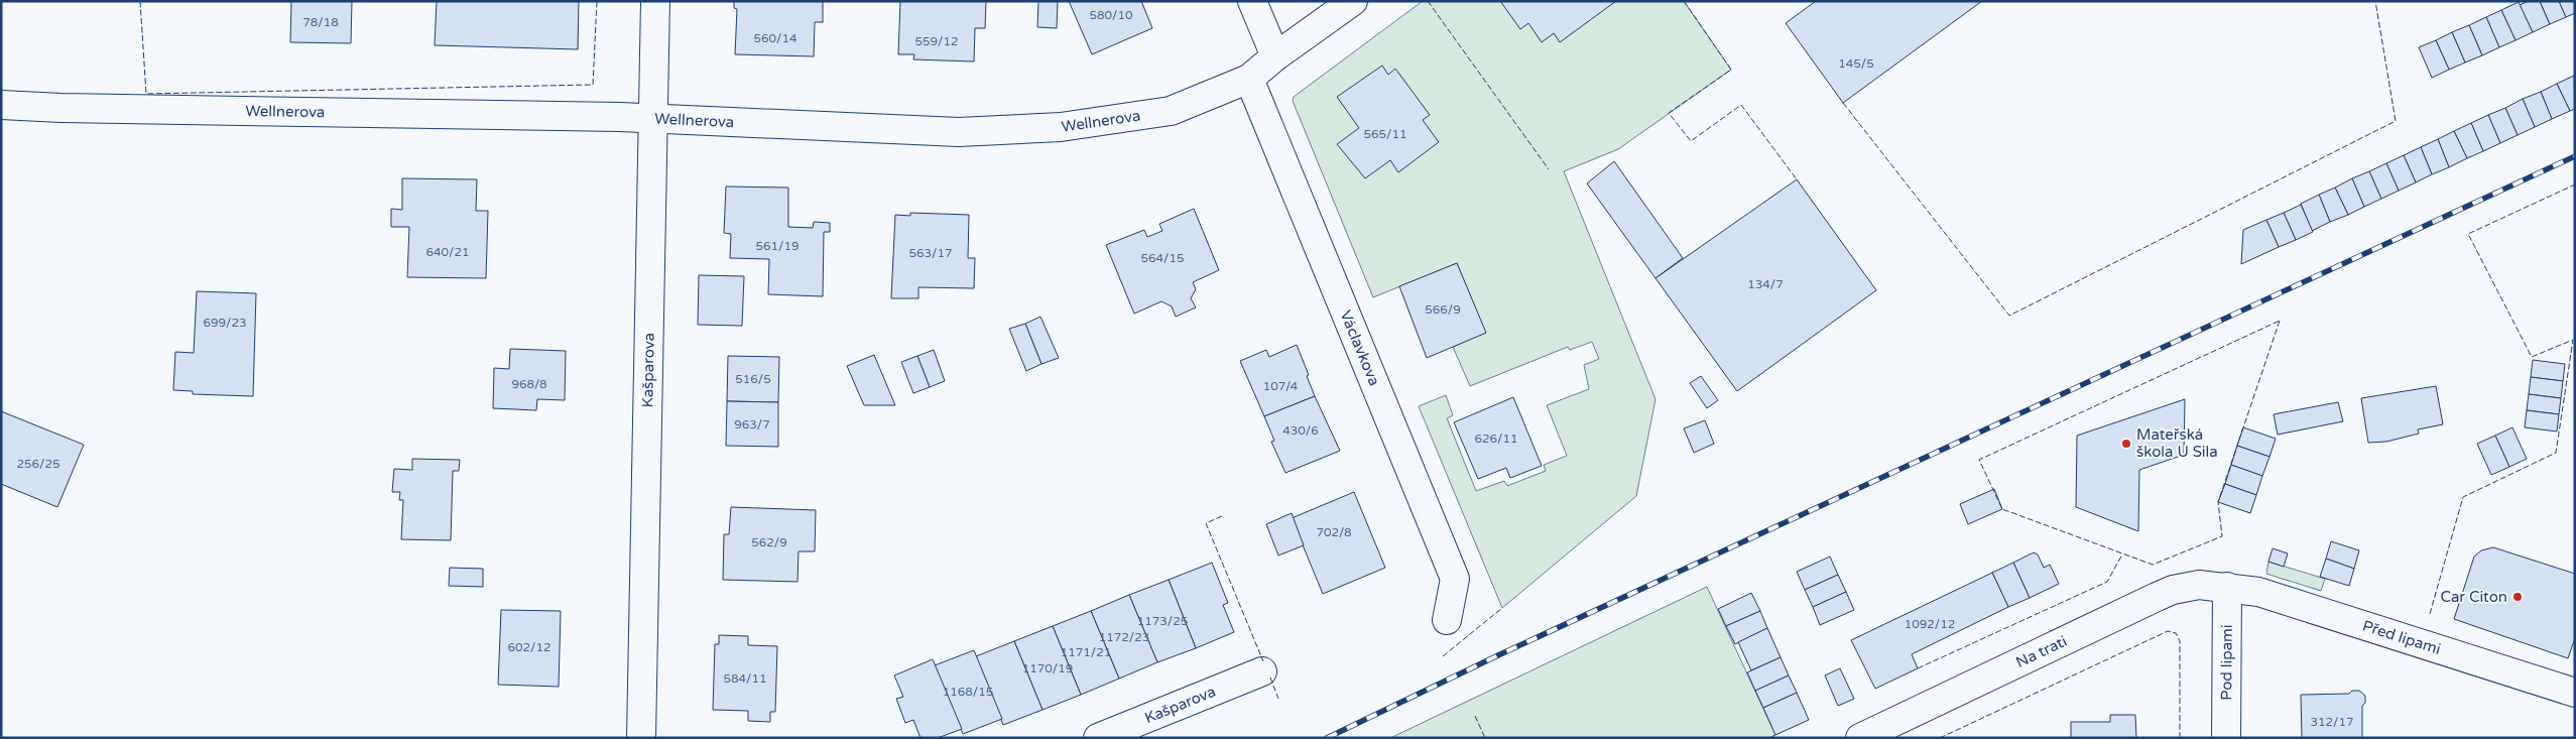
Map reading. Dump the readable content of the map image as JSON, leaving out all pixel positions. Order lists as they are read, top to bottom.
{
  "streets": {
    "street": [
      "Wellnerova",
      "Václavkova",
      "Kašparova",
      "Před lipami",
      "Na trati",
      "Pod lipami"
    ]
  },
  "crossings": [
    ["Wellnerova", "Václavkova"],
    ["Wellnerova", "Kašparova"],
    ["Před lipami", "Na trati"],
    ["Před lipami", "Pod lipami"],
    ["Na trati", "Pod lipami"]
  ],
  "places": ["Mateřská škola U Sila", "Car Citon"],
  "house_numbers": [
    "580/10",
    "78/18",
    "560/14",
    "559/12",
    "145/5",
    "565/11",
    "561/19",
    "640/21",
    "563/17",
    "564/15",
    "134/7",
    "566/9",
    "699/23",
    "516/5",
    "968/8",
    "107/4",
    "963/7",
    "430/6",
    "626/11",
    "256/25",
    "702/8",
    "562/9",
    "1173/25",
    "1092/12",
    "1172/23",
    "602/12",
    "1171/21",
    "1170/19",
    "584/11",
    "1168/15",
    "312/17"
  ]
}
